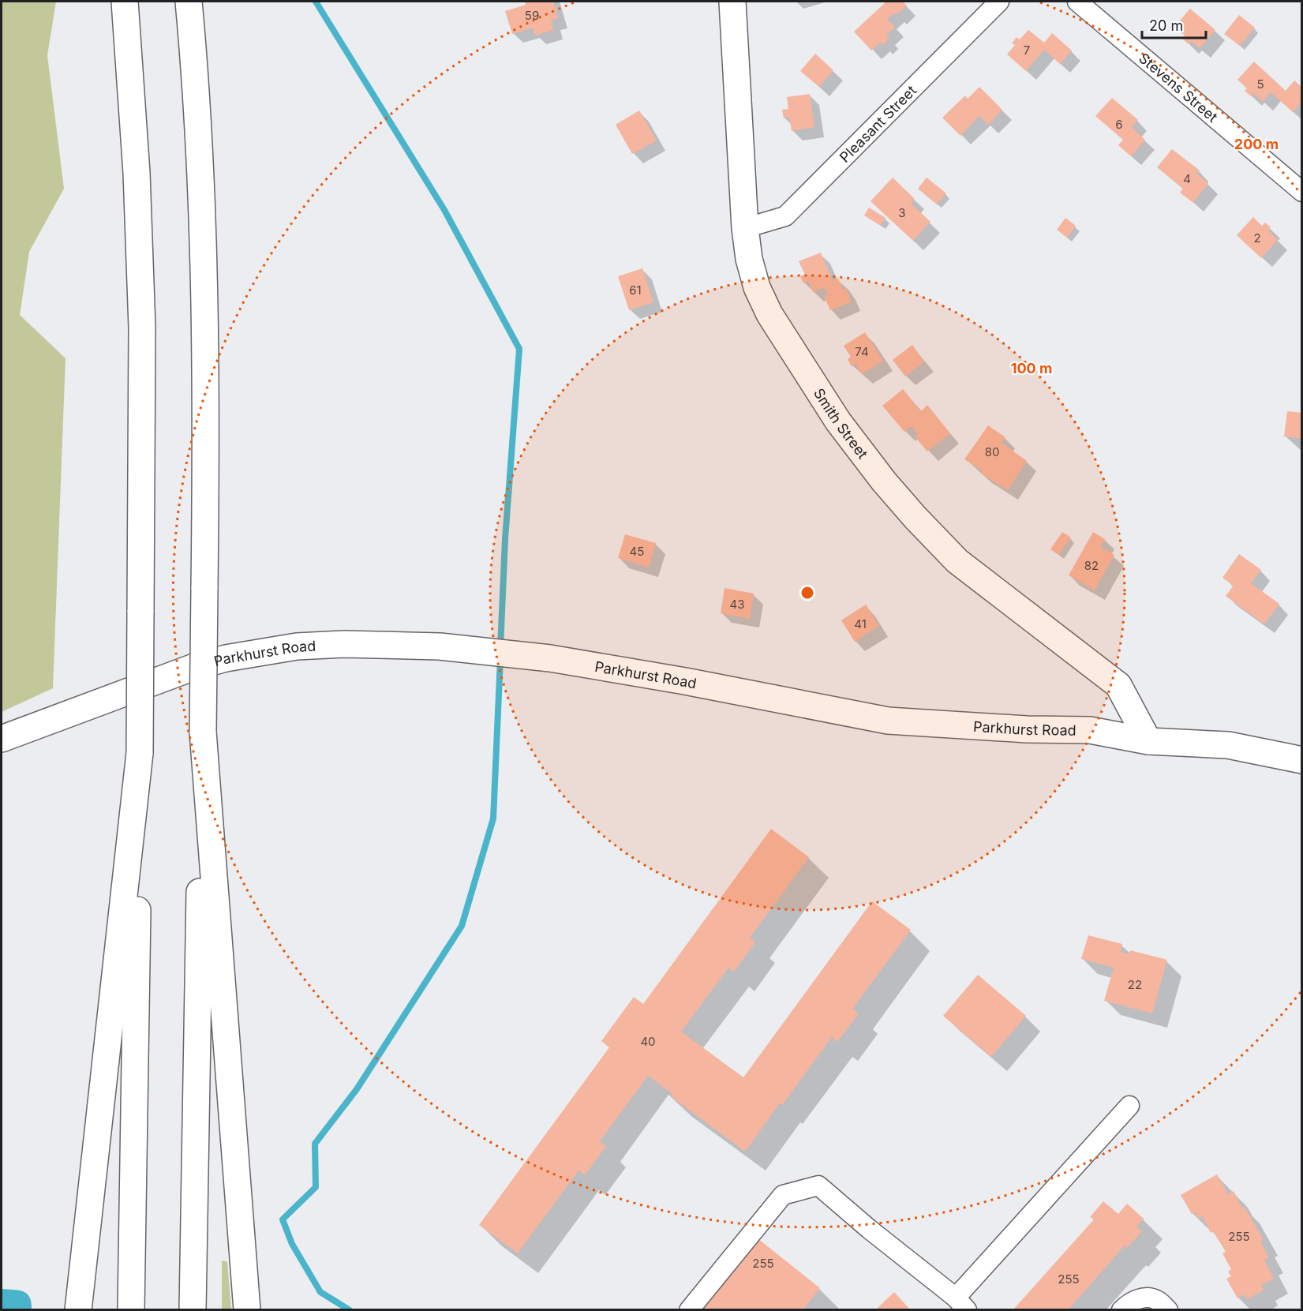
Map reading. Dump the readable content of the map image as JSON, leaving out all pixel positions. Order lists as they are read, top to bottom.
{
  "streets": {
    "main road": ["Smith Street", "Parkhurst Road"],
    "street": ["Stevens Street", "Pleasant Street"]
  },
  "crossings": [
    ["Pleasant Street", "Smith Street"],
    ["Smith Street", "Parkhurst Road"]
  ],
  "house_numbers": [
    "59",
    "7",
    "5",
    "6",
    "4",
    "3",
    "2",
    "61",
    "74",
    "80",
    "45",
    "82",
    "43",
    "41",
    "22",
    "40",
    "255",
    "255",
    "255"
  ],
  "scale_bar": "20 m",
  "rings": ["200 m", "100 m"]
}
